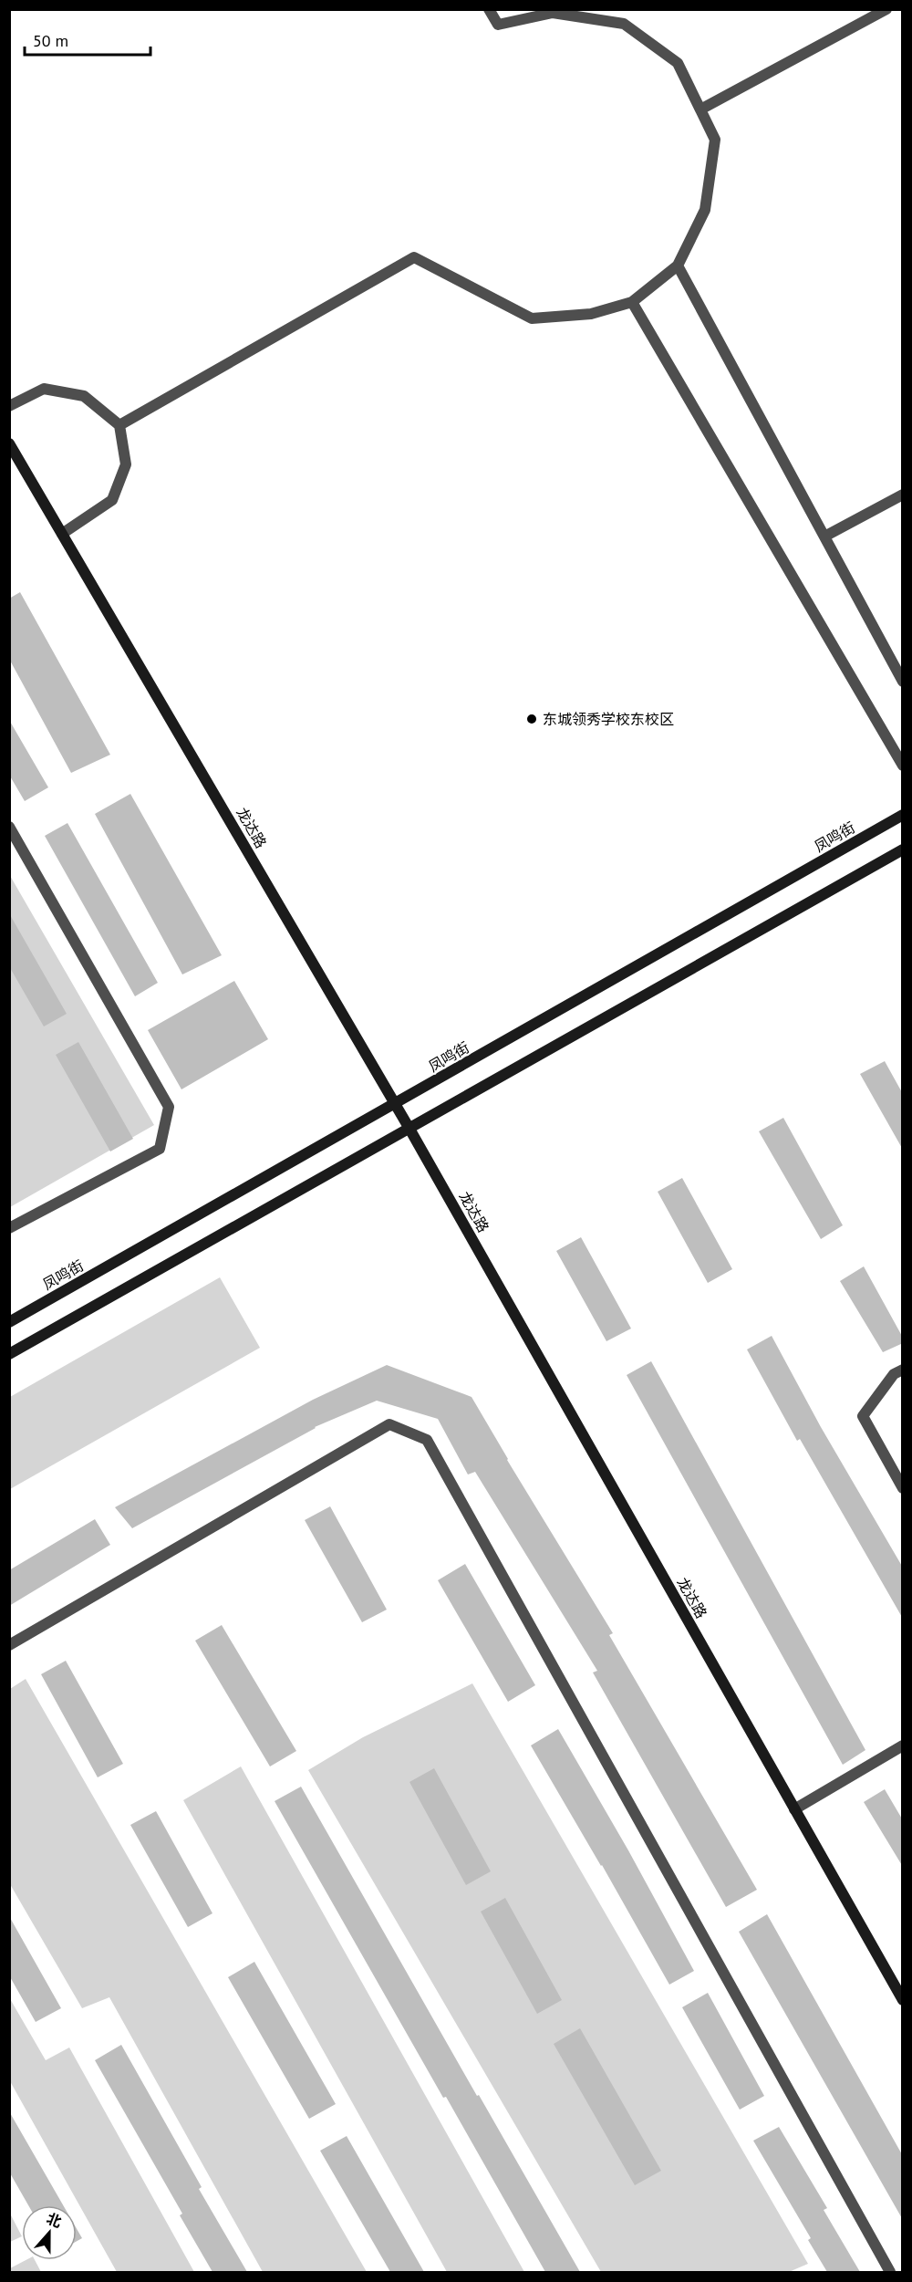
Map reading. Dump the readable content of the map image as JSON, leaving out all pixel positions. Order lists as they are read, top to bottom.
{
  "streets": {
    "main road": ["龙达路", "凤鸣街"]
  },
  "crossings": [
    ["龙达路", "凤鸣街"]
  ],
  "places": ["东城领秀学校东校区"],
  "scale_bar": "50 m",
  "north": "top"
}
